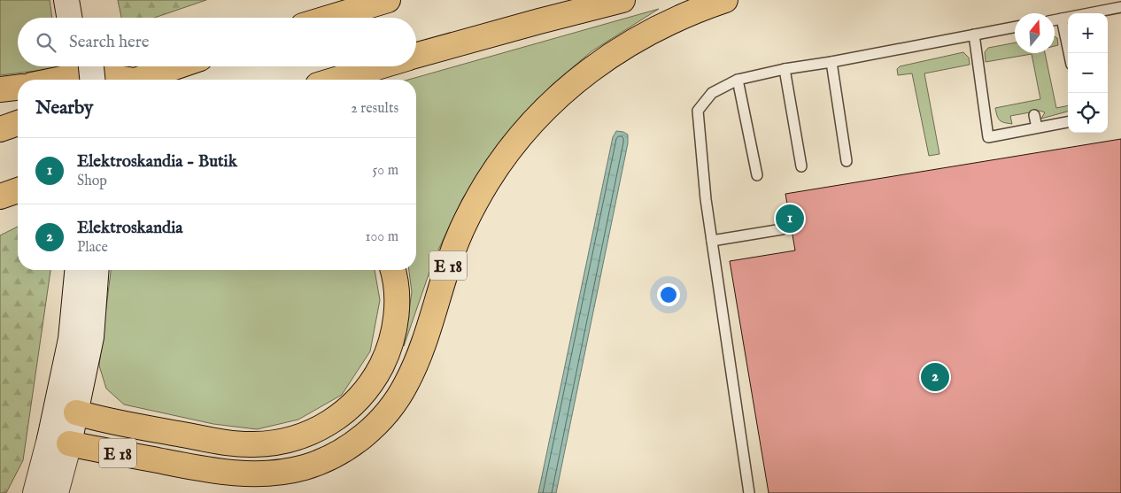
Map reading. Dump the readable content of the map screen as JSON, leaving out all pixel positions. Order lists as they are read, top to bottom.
{
  "streets": {
    "highway": ["E 18"]
  },
  "north": "top",
  "page": {
    "map_buttons": ["+", "−"],
    "search": "Search here",
    "heading": ["Nearby", "2 results"],
    "list": [
      {
        "mark": "1",
        "name": "Elektroskandia - Butik",
        "note": "Shop",
        "value": "50 m"
      },
      {
        "mark": "2",
        "name": "Elektroskandia",
        "note": "Place",
        "value": "100 m"
      }
    ],
    "pins": ["1", "2"]
  }
}
